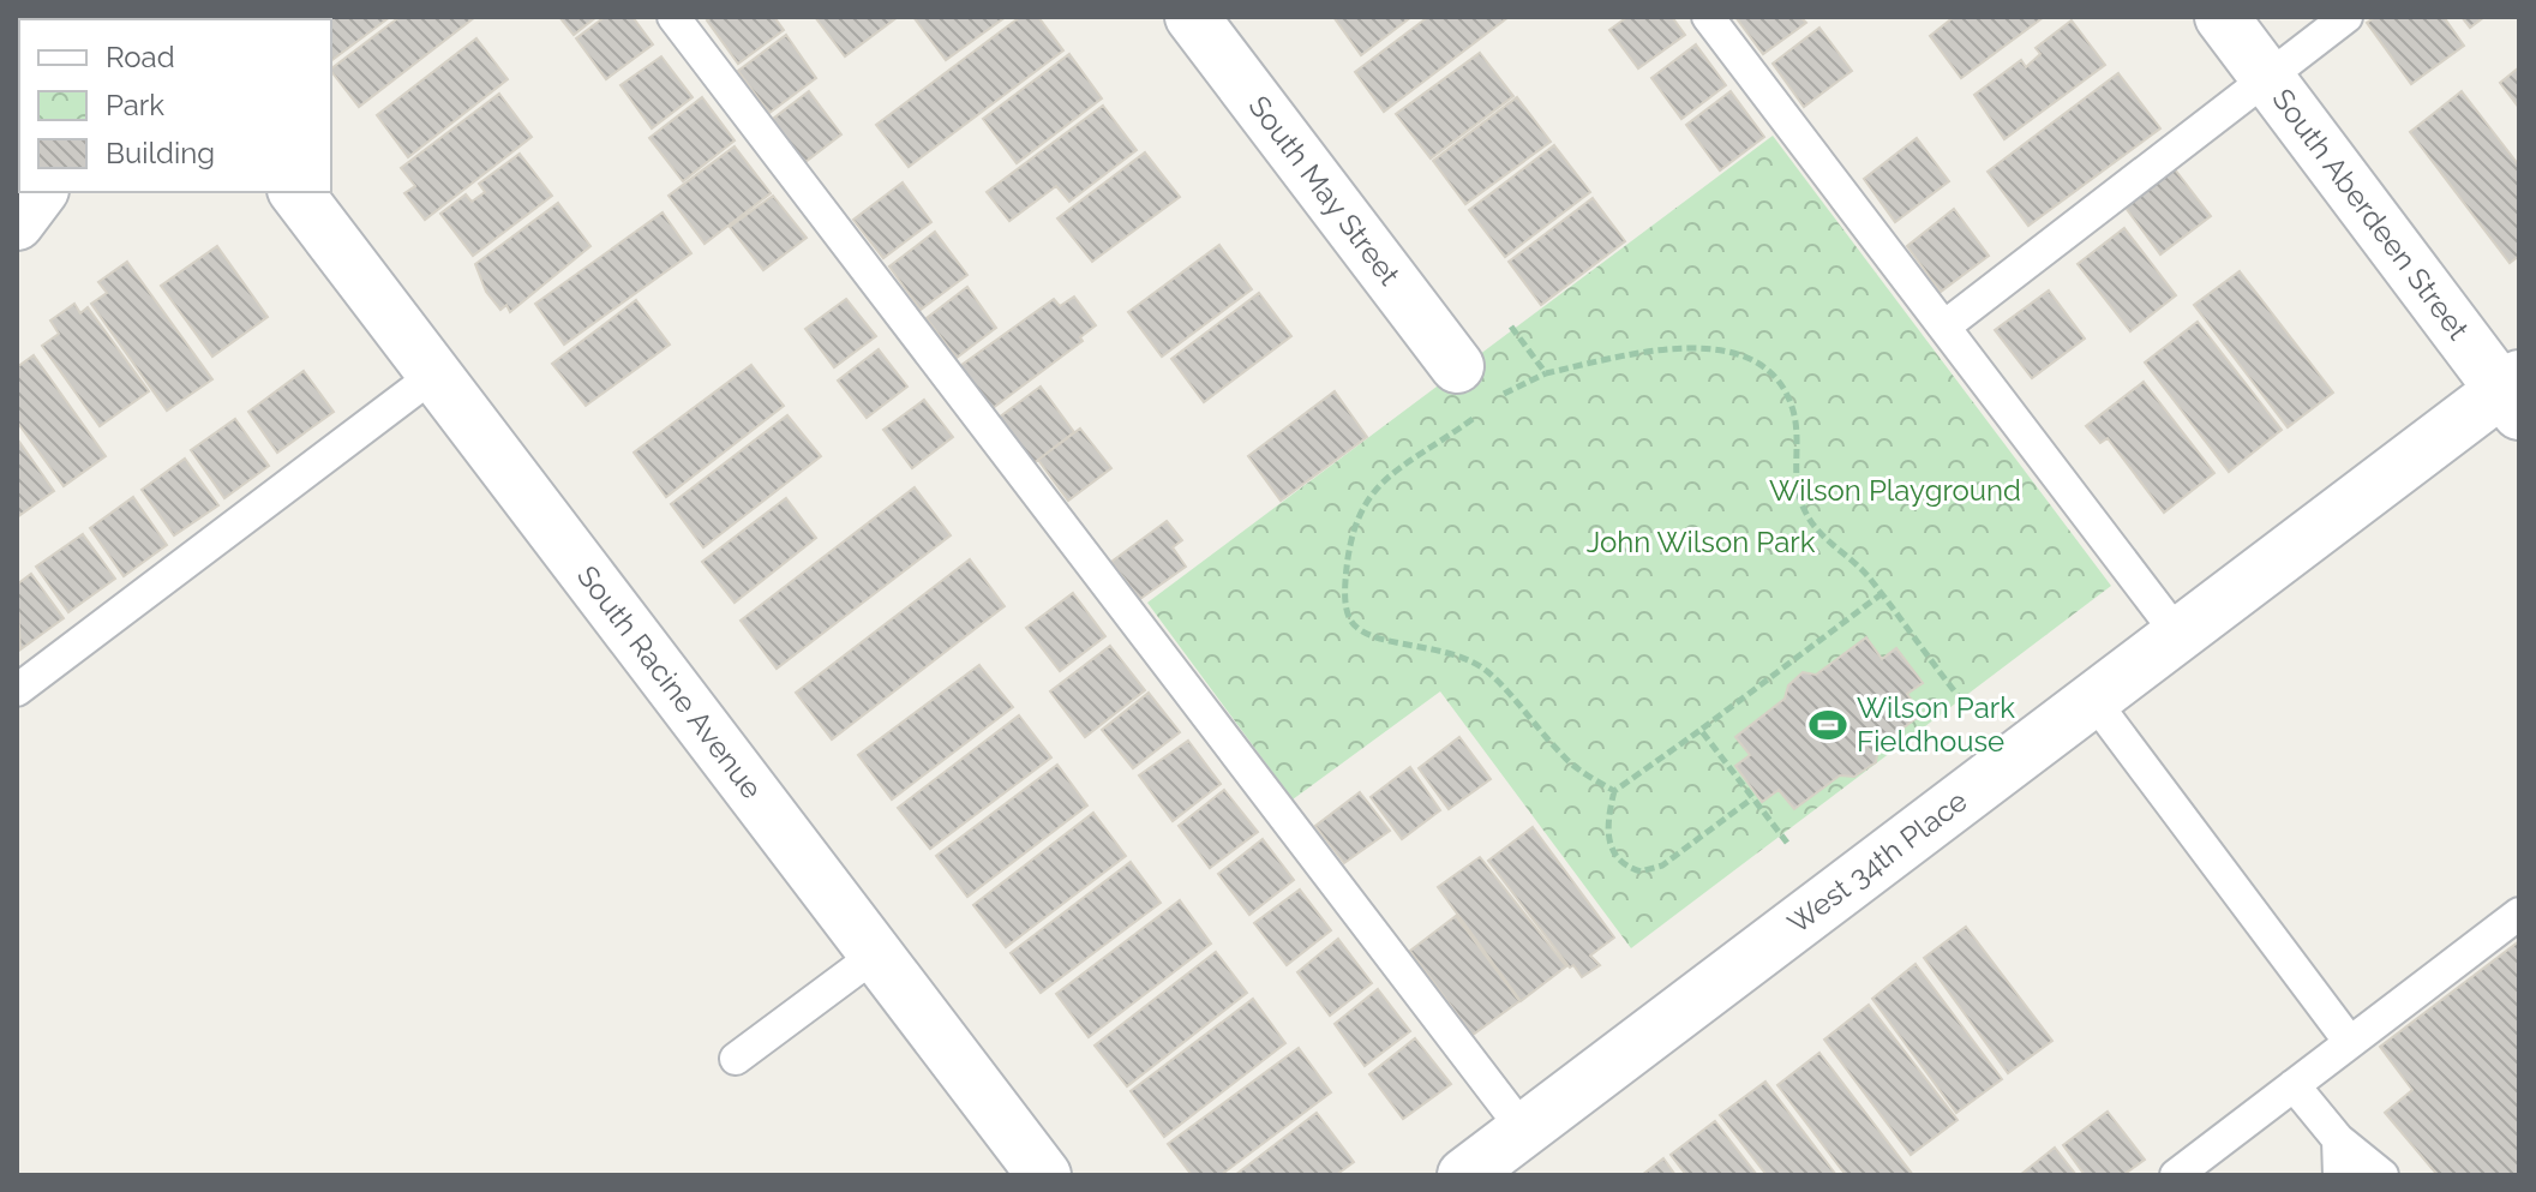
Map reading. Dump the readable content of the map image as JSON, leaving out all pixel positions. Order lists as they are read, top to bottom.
{
  "streets": {
    "street": [
      "South May Street",
      "South Aberdeen Street",
      "South Racine Avenue",
      "West 34th Place"
    ]
  },
  "crossings": [
    ["South Aberdeen Street", "West 34th Place"]
  ],
  "parks": ["Wilson Playground", "John Wilson Park"],
  "places": {
    "sports": ["Wilson Park Fieldhouse"]
  },
  "legend": ["Road", "Park", "Building"]
}
